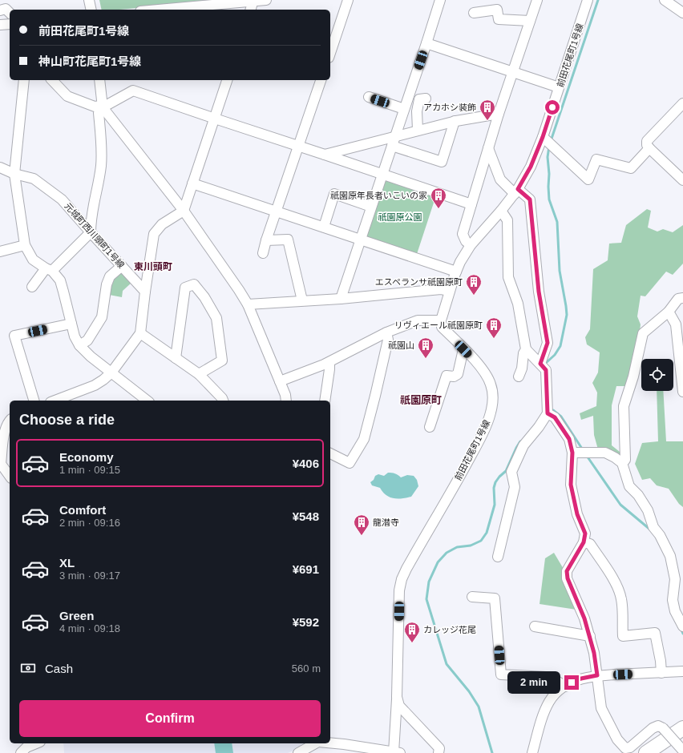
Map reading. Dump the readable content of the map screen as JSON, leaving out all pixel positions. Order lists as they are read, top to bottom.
{
  "streets": {
    "street": ["前田花尾町1号線", "元城町西川頭町1号線"]
  },
  "districts": ["東川頭町", "祇園原町"],
  "parks": ["祇園原公園"],
  "places": {
    "building": [
      "アカホシ装飾",
      "祇園原年長者いこいの家",
      "エスペランサ祇園原町",
      "リヴィエール祇園原町",
      "祇園山",
      "龍潜寺",
      "カレッジ花尾"
    ]
  },
  "page": {
    "banner": ["前田花尾町1号線", "神山町花尾町1号線"],
    "heading": "Choose a ride",
    "list": [
      {
        "name": "Economy",
        "note": "1 min · 09:15",
        "value": "¥406"
      },
      {
        "name": "Comfort",
        "note": "2 min · 09:16",
        "value": "¥548"
      },
      {
        "name": "XL",
        "note": "3 min · 09:17",
        "value": "¥691"
      },
      {
        "name": "Green",
        "note": "4 min · 09:18",
        "value": "¥592"
      }
    ],
    "pay": ["Cash", "560 m"],
    "bubble": "2 min",
    "buttons": "Confirm"
  }
}
